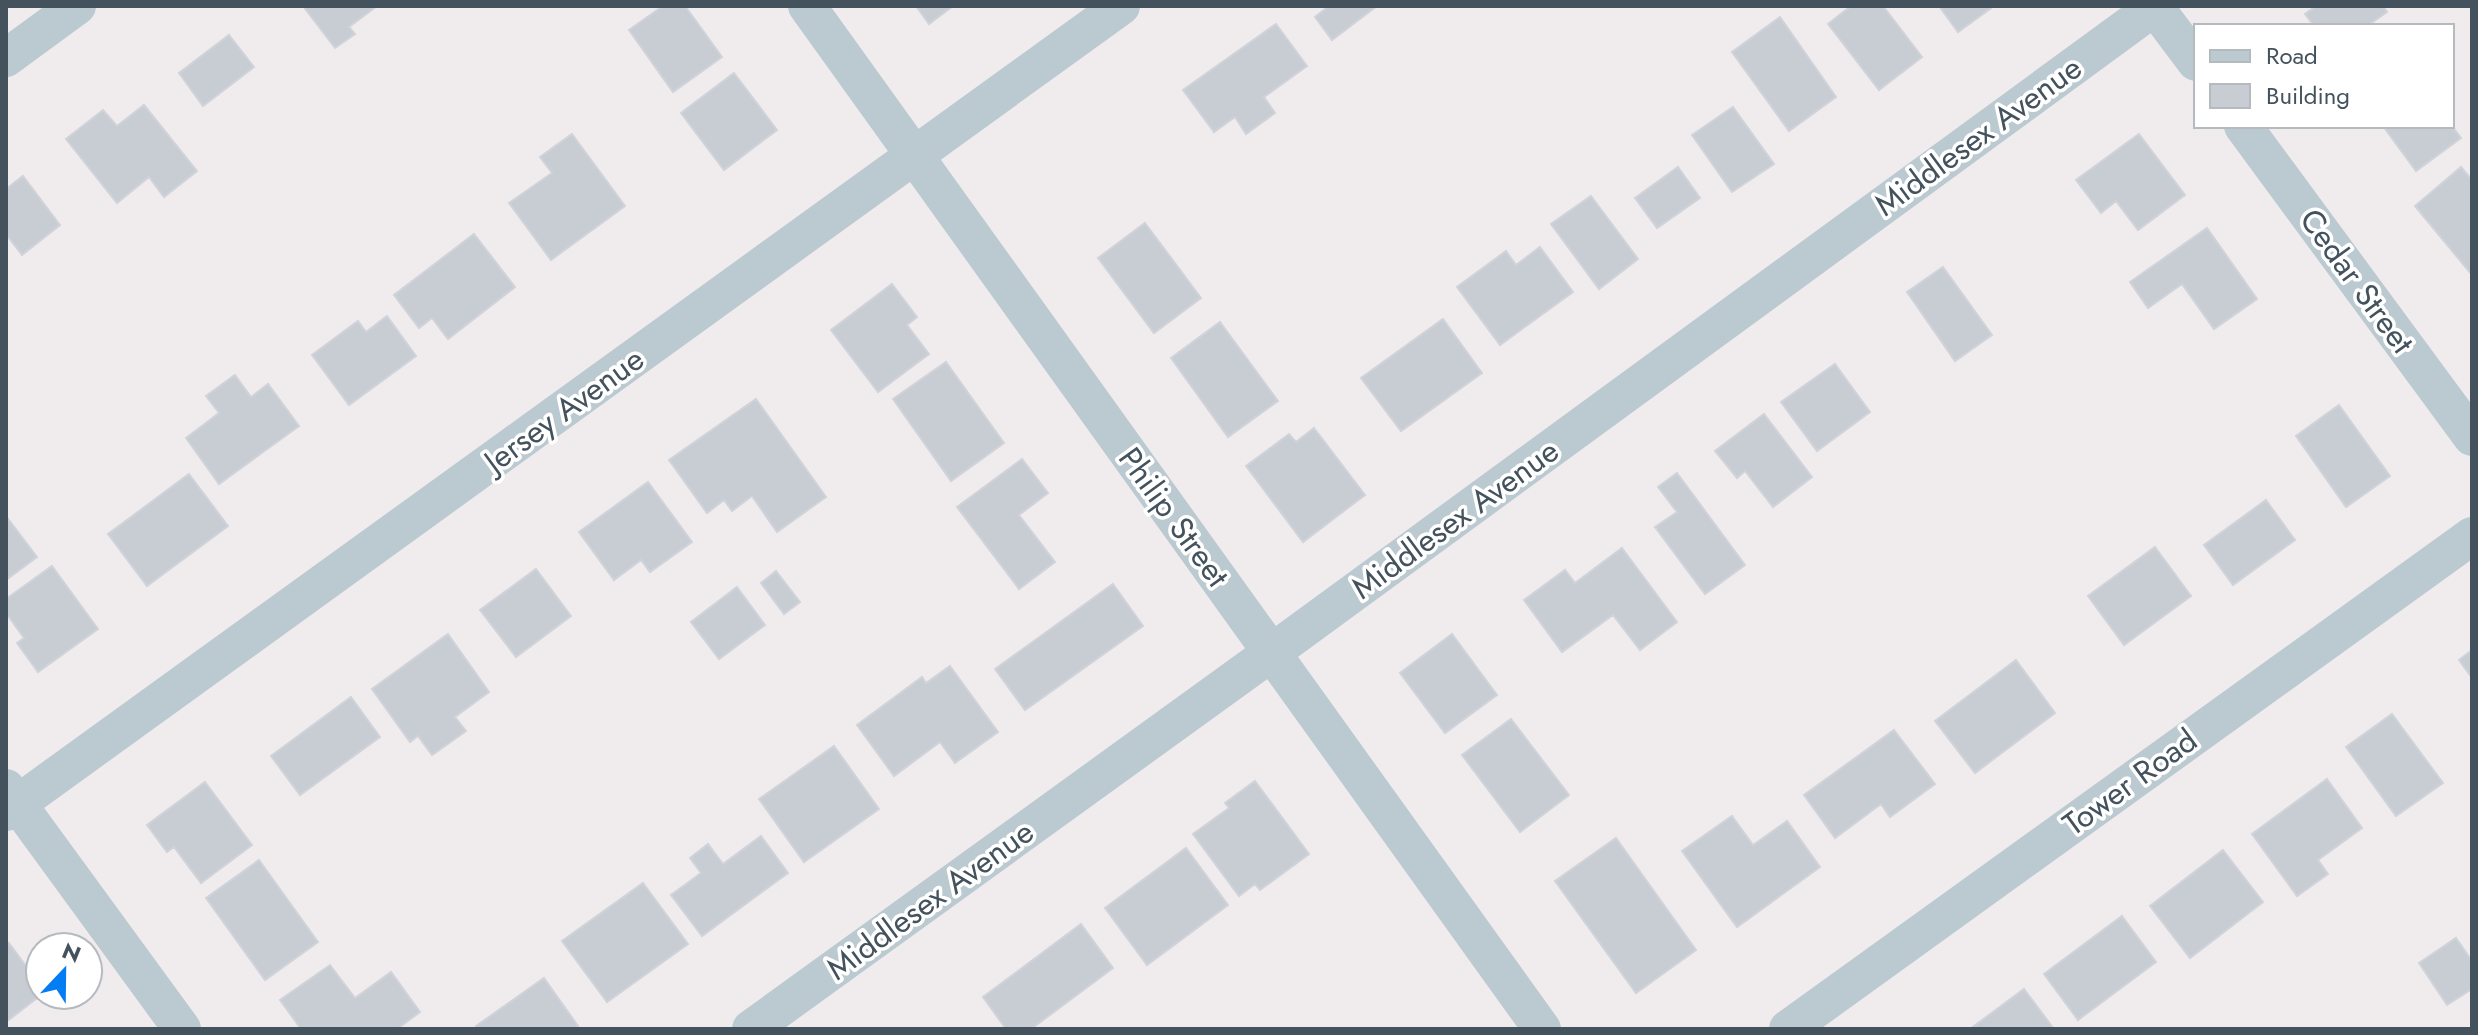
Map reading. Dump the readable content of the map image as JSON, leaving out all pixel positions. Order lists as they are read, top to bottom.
{
  "streets": {
    "street": [
      "Middlesex Avenue",
      "Cedar Street",
      "Jersey Avenue",
      "Philip Street",
      "Tower Road"
    ]
  },
  "crossings": [
    ["Middlesex Avenue", "Philip Street"],
    ["Jersey Avenue", "Philip Street"]
  ],
  "legend": ["Road", "Building"],
  "north": "top"
}
